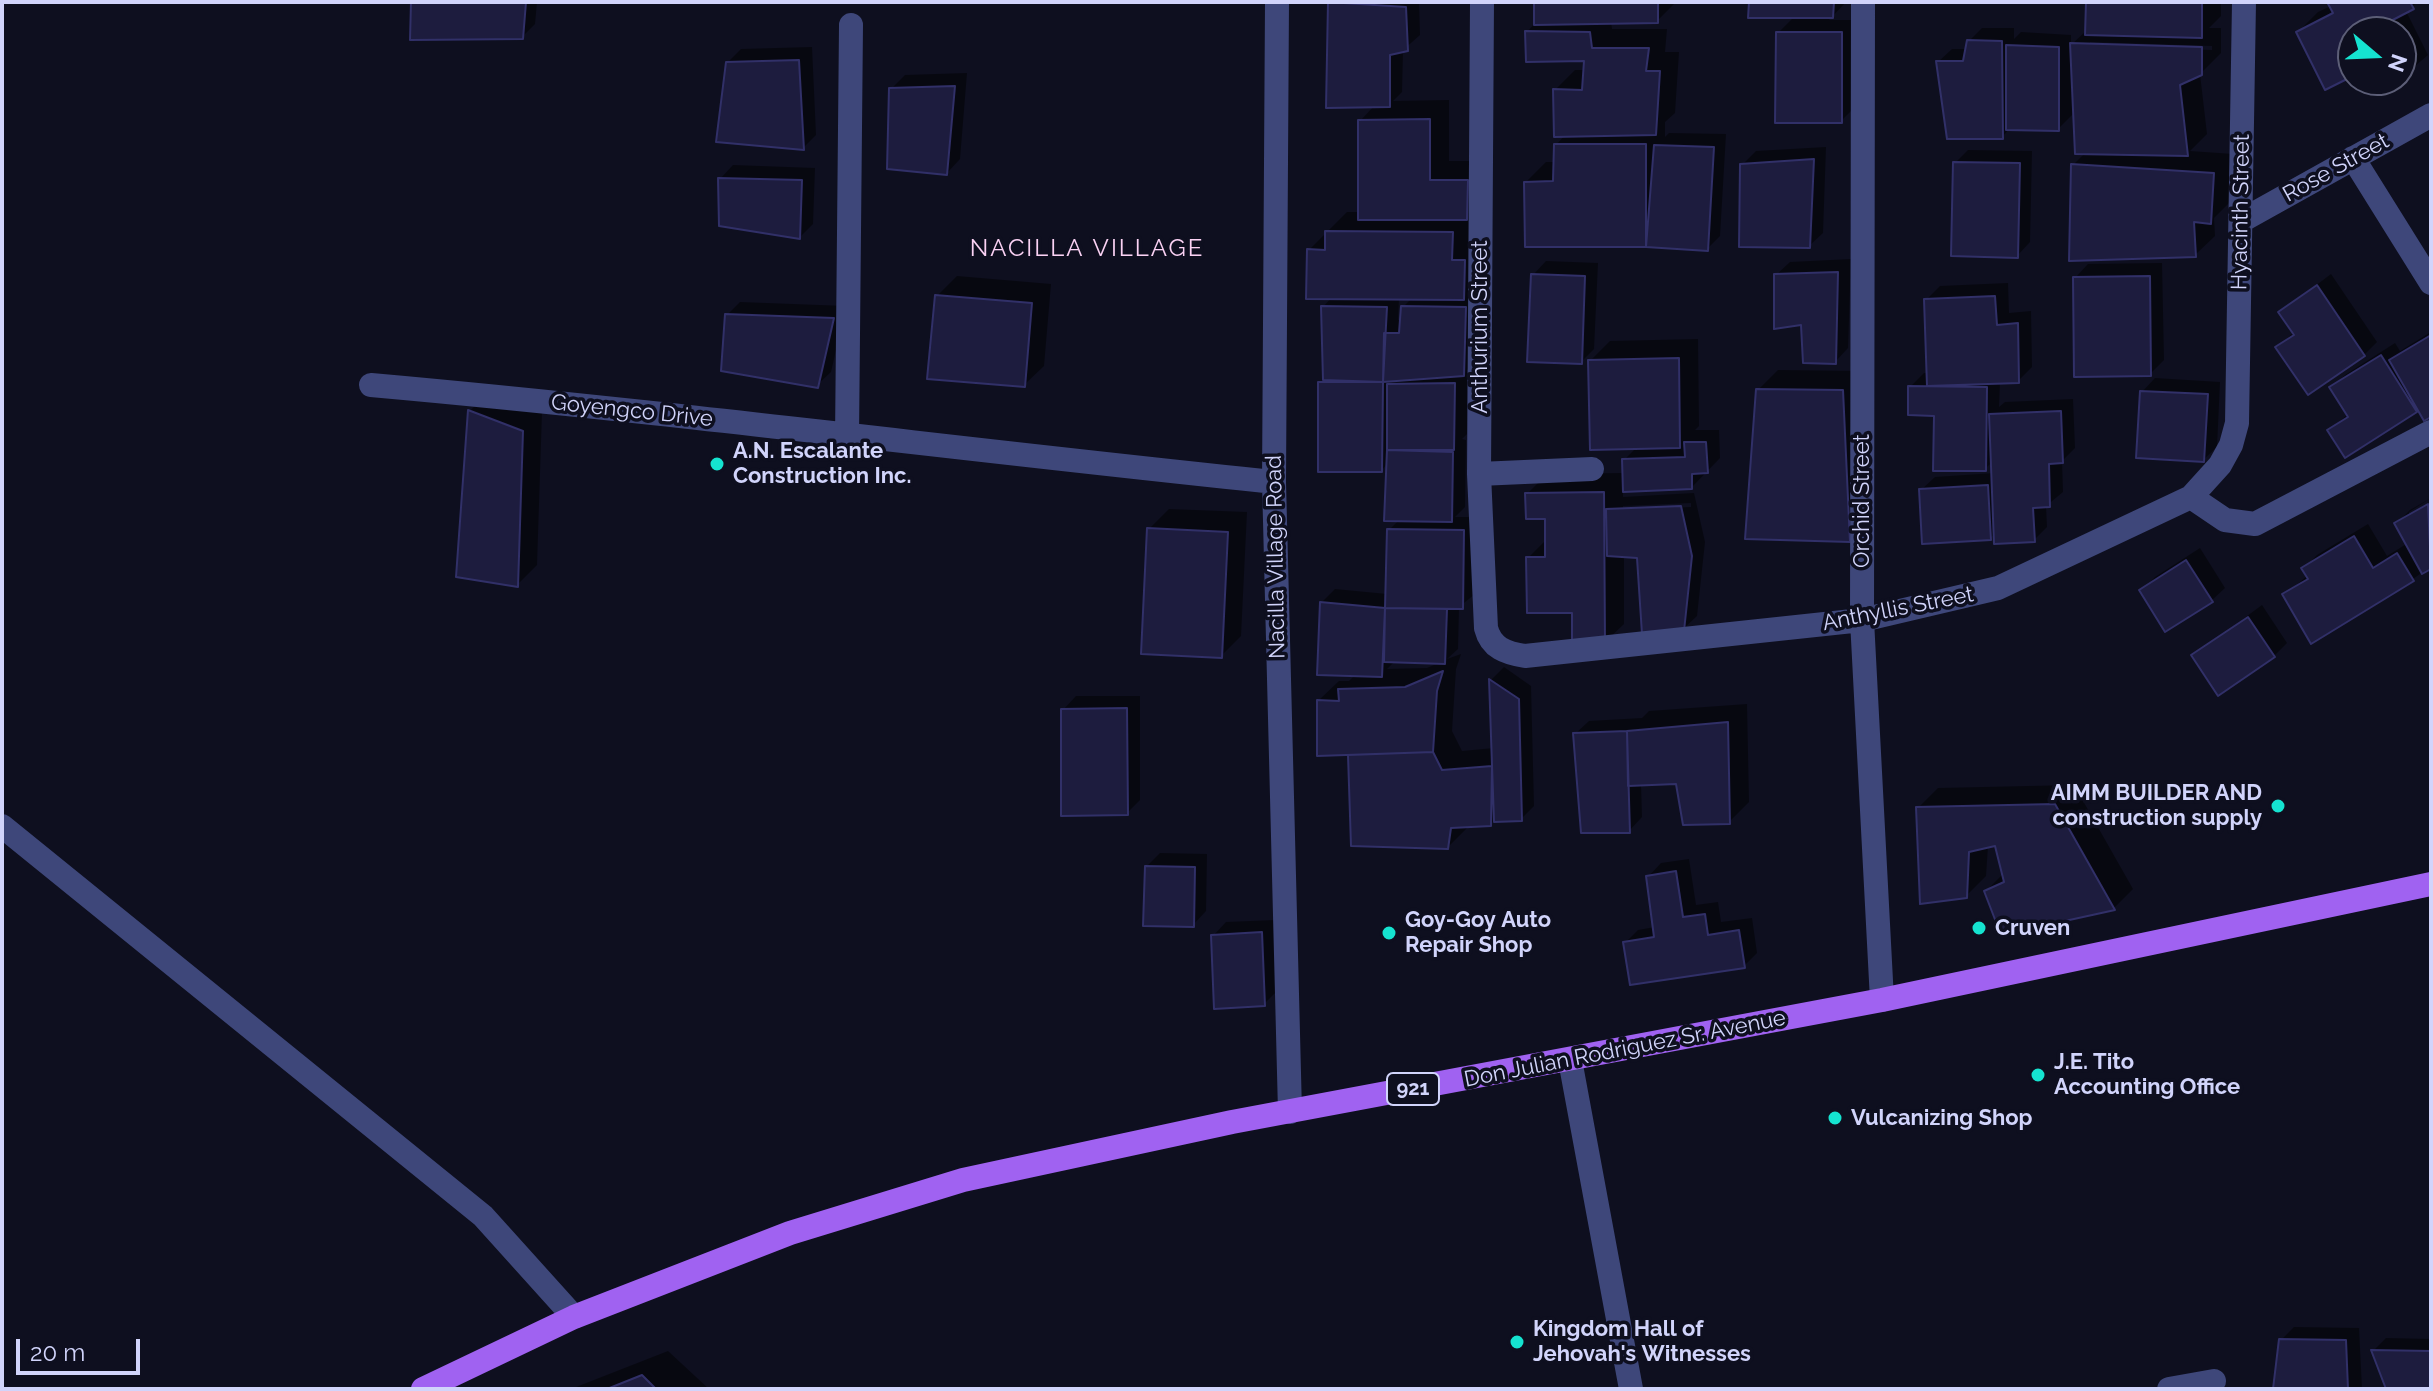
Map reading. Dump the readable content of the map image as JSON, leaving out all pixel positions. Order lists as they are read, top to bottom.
{
  "streets": {
    "main road": ["Don Julian Rodriguez Sr. Avenue", "921"],
    "street": [
      "Rose Street",
      "Hyacinth Street",
      "Anthurium Street",
      "Goyengco Drive",
      "Orchid Street",
      "Nacilla Village Road",
      "Anthyllis Street"
    ]
  },
  "crossings": [
    ["Rose Street", "Hyacinth Street"],
    ["Hyacinth Street", "Anthyllis Street"],
    ["Anthurium Street", "Anthyllis Street"],
    ["Goyengco Drive", "Nacilla Village Road"],
    ["Orchid Street", "Anthyllis Street"],
    ["Orchid Street", "Don Julian Rodriguez Sr. Avenue"],
    ["Nacilla Village Road", "Don Julian Rodriguez Sr. Avenue"]
  ],
  "districts": ["NACILLA VILLAGE"],
  "places": [
    "A.N. Escalante Construction Inc.",
    "AIMM BUILDER AND construction supply",
    "Cruven",
    "Goy-Goy Auto Repair Shop",
    "J.E. Tito Accounting Office",
    "Vulcanizing Shop",
    "Kingdom Hall of Jehovah's Witnesses"
  ],
  "scale_bar": "20 m",
  "north": "right"
}
